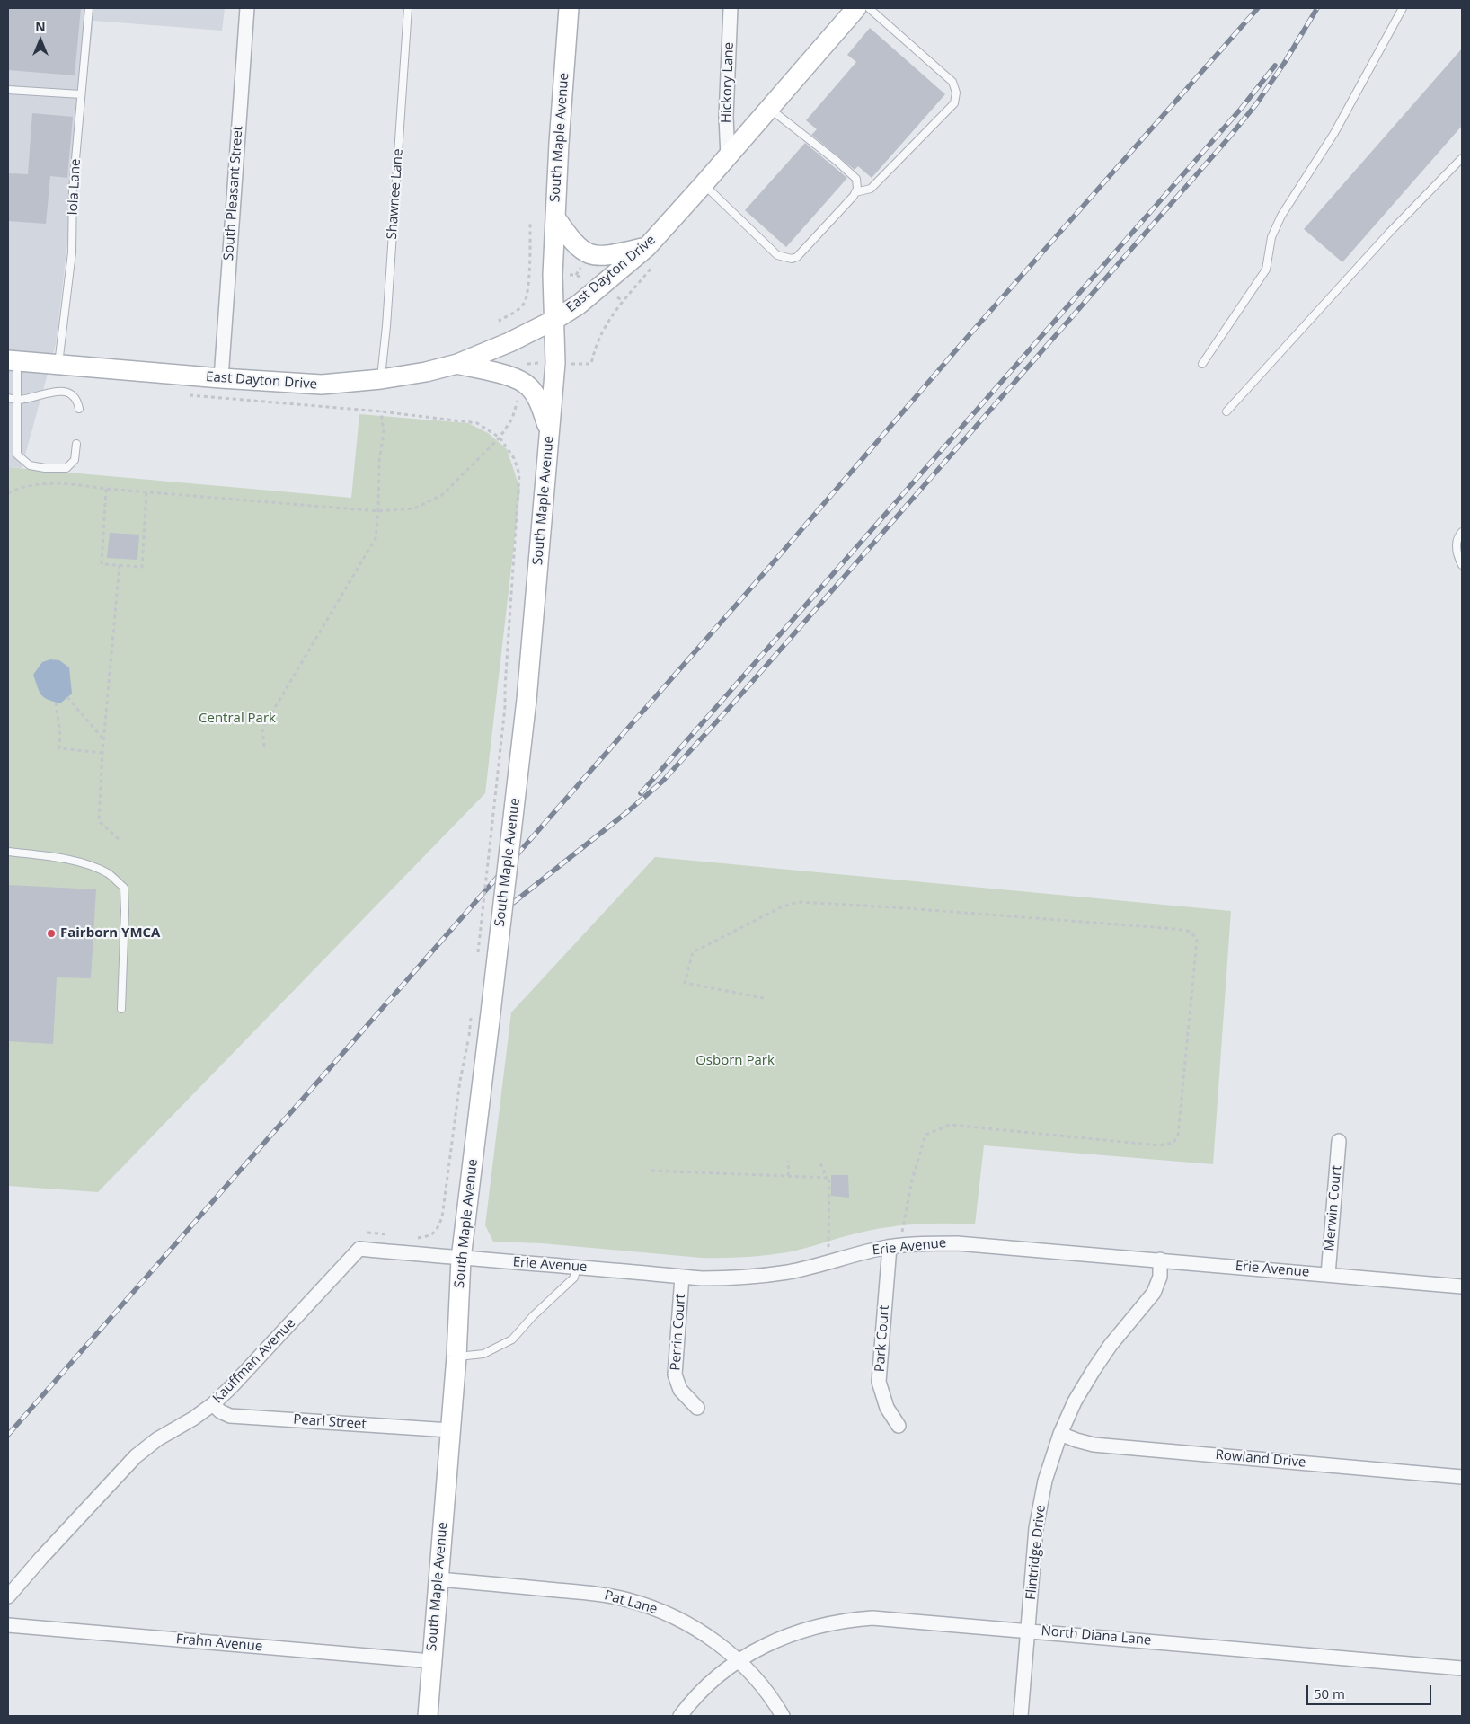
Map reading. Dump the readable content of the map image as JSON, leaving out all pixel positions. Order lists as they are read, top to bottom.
{
  "streets": {
    "main road": ["South Maple Avenue", "East Dayton Drive"],
    "street": [
      "Hickory Lane",
      "South Pleasant Street",
      "Merwin Court",
      "Erie Avenue",
      "Perrin Court",
      "Park Court",
      "Kauffman Avenue",
      "Pearl Street",
      "Rowland Drive",
      "Flintridge Drive",
      "Pat Lane",
      "North Diana Lane",
      "Frahn Avenue"
    ],
    "lane": ["Iola Lane", "Shawnee Lane"]
  },
  "crossings": [
    ["Hickory Lane", "East Dayton Drive"],
    ["South Maple Avenue", "East Dayton Drive"],
    ["South Maple Avenue", "Erie Avenue"],
    ["South Maple Avenue", "Pearl Street"],
    ["South Maple Avenue", "Pat Lane"],
    ["South Maple Avenue", "Frahn Avenue"],
    ["Iola Lane", "East Dayton Drive"],
    ["South Pleasant Street", "East Dayton Drive"],
    ["Shawnee Lane", "East Dayton Drive"],
    ["Merwin Court", "Erie Avenue"],
    ["Erie Avenue", "Perrin Court"],
    ["Erie Avenue", "Park Court"],
    ["Erie Avenue", "Kauffman Avenue"],
    ["Erie Avenue", "Flintridge Drive"],
    ["Kauffman Avenue", "Pearl Street"],
    ["Rowland Drive", "Flintridge Drive"],
    ["Flintridge Drive", "North Diana Lane"],
    ["Pat Lane", "North Diana Lane"]
  ],
  "parks": ["Central Park", "Osborn Park"],
  "places": ["Fairborn YMCA"],
  "scale_bar": "50 m",
  "north": "top"
}
